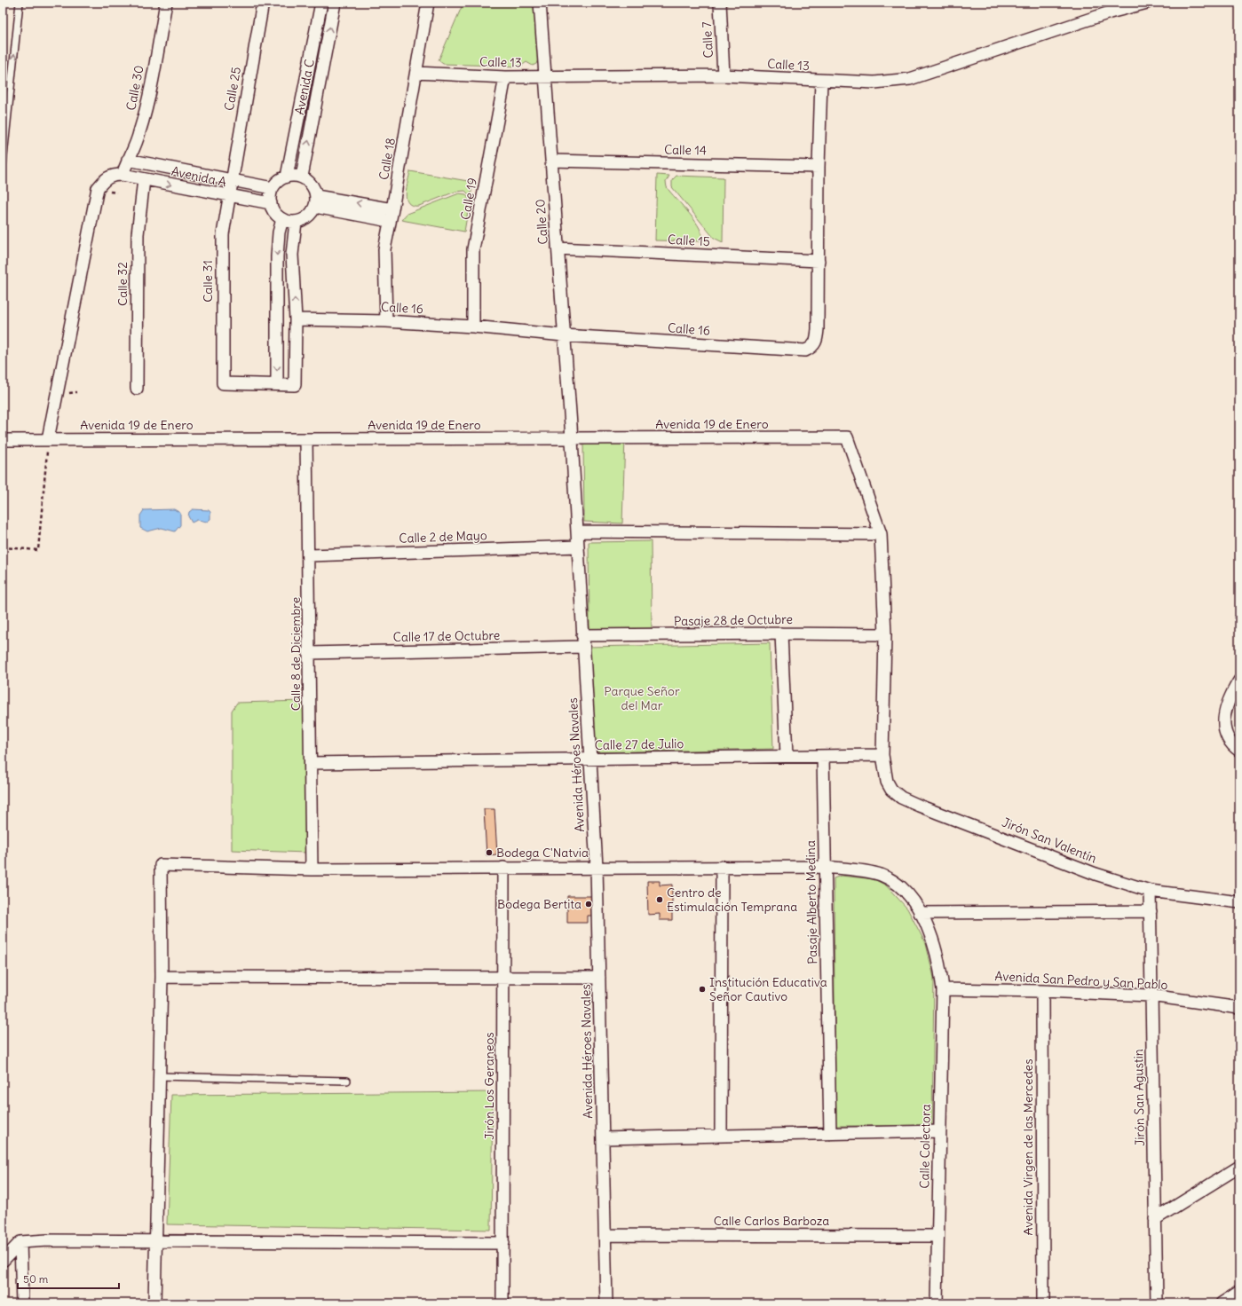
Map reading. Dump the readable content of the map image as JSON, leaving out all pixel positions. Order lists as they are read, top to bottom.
{
  "streets": {
    "street": [
      "Calle 7",
      "Calle 13",
      "Avenida C",
      "Calle 30",
      "Calle 25",
      "Calle 14",
      "Calle 18",
      "Avenida A",
      "Calle 19",
      "Calle 20",
      "Calle 15",
      "Calle 31",
      "Calle 32",
      "Calle 16",
      "Avenida 19 de Enero",
      "Calle 2 de Mayo",
      "Pasaje 28 de Octubre",
      "Calle 17 de Octubre",
      "Calle 8 de Diciembre",
      "Calle 27 de Julio",
      "Avenida Héroes Navales",
      "Jirón San Valentín",
      "Pasaje Alberto Medina",
      "Avenida San Pedro y San Pablo",
      "Jirón Los Geraneos",
      "Jirón San Agustin",
      "Calle Colectora",
      "Avenida Virgen de las Mercedes",
      "Calle Carlos Barboza"
    ]
  },
  "crossings": [
    ["Calle 7", "Calle 13"],
    ["Calle 13", "Calle 18"],
    ["Calle 13", "Calle 19"],
    ["Calle 13", "Calle 20"],
    ["Calle 13", "Calle 16"],
    ["Avenida C", "Avenida A"],
    ["Calle 30", "Avenida A"],
    ["Calle 25", "Avenida A"],
    ["Calle 25", "Calle 31"],
    ["Calle 14", "Calle 20"],
    ["Calle 14", "Calle 16"],
    ["Calle 18", "Calle 16"],
    ["Avenida A", "Calle 31"],
    ["Avenida A", "Calle 32"],
    ["Calle 19", "Calle 16"],
    ["Calle 20", "Calle 15"],
    ["Calle 20", "Calle 16"],
    ["Calle 20", "Avenida 19 de Enero"],
    ["Calle 20", "Avenida Héroes Navales"],
    ["Calle 15", "Calle 16"],
    ["Avenida 19 de Enero", "Calle 8 de Diciembre"],
    ["Avenida 19 de Enero", "Avenida Héroes Navales"],
    ["Avenida 19 de Enero", "Jirón San Valentín"],
    ["Calle 2 de Mayo", "Calle 8 de Diciembre"],
    ["Calle 2 de Mayo", "Avenida Héroes Navales"],
    ["Pasaje 28 de Octubre", "Calle 17 de Octubre"],
    ["Pasaje 28 de Octubre", "Avenida Héroes Navales"],
    ["Pasaje 28 de Octubre", "Jirón San Valentín"],
    ["Calle 17 de Octubre", "Calle 8 de Diciembre"],
    ["Calle 17 de Octubre", "Avenida Héroes Navales"],
    ["Calle 8 de Diciembre", "Calle 27 de Julio"],
    ["Calle 8 de Diciembre", "Calle Colectora"],
    ["Calle 27 de Julio", "Avenida Héroes Navales"],
    ["Calle 27 de Julio", "Jirón San Valentín"],
    ["Calle 27 de Julio", "Pasaje Alberto Medina"],
    ["Avenida Héroes Navales", "Calle Colectora"],
    ["Avenida Héroes Navales", "Calle Carlos Barboza"],
    ["Jirón San Valentín", "Jirón San Agustin"],
    ["Pasaje Alberto Medina", "Calle Colectora"],
    ["Avenida San Pedro y San Pablo", "Jirón San Agustin"],
    ["Avenida San Pedro y San Pablo", "Calle Colectora"],
    ["Avenida San Pedro y San Pablo", "Avenida Virgen de las Mercedes"],
    ["Jirón Los Geraneos", "Calle Colectora"],
    ["Calle Colectora", "Calle Carlos Barboza"]
  ],
  "parks": ["Parque Señor del Mar"],
  "places": [
    "Bodega C'Natvia",
    "Centro de Estimulación Temprana",
    "Bodega Bertita",
    "Institución Educativa Señor Cautivo"
  ],
  "scale_bar": "50 m"
}
